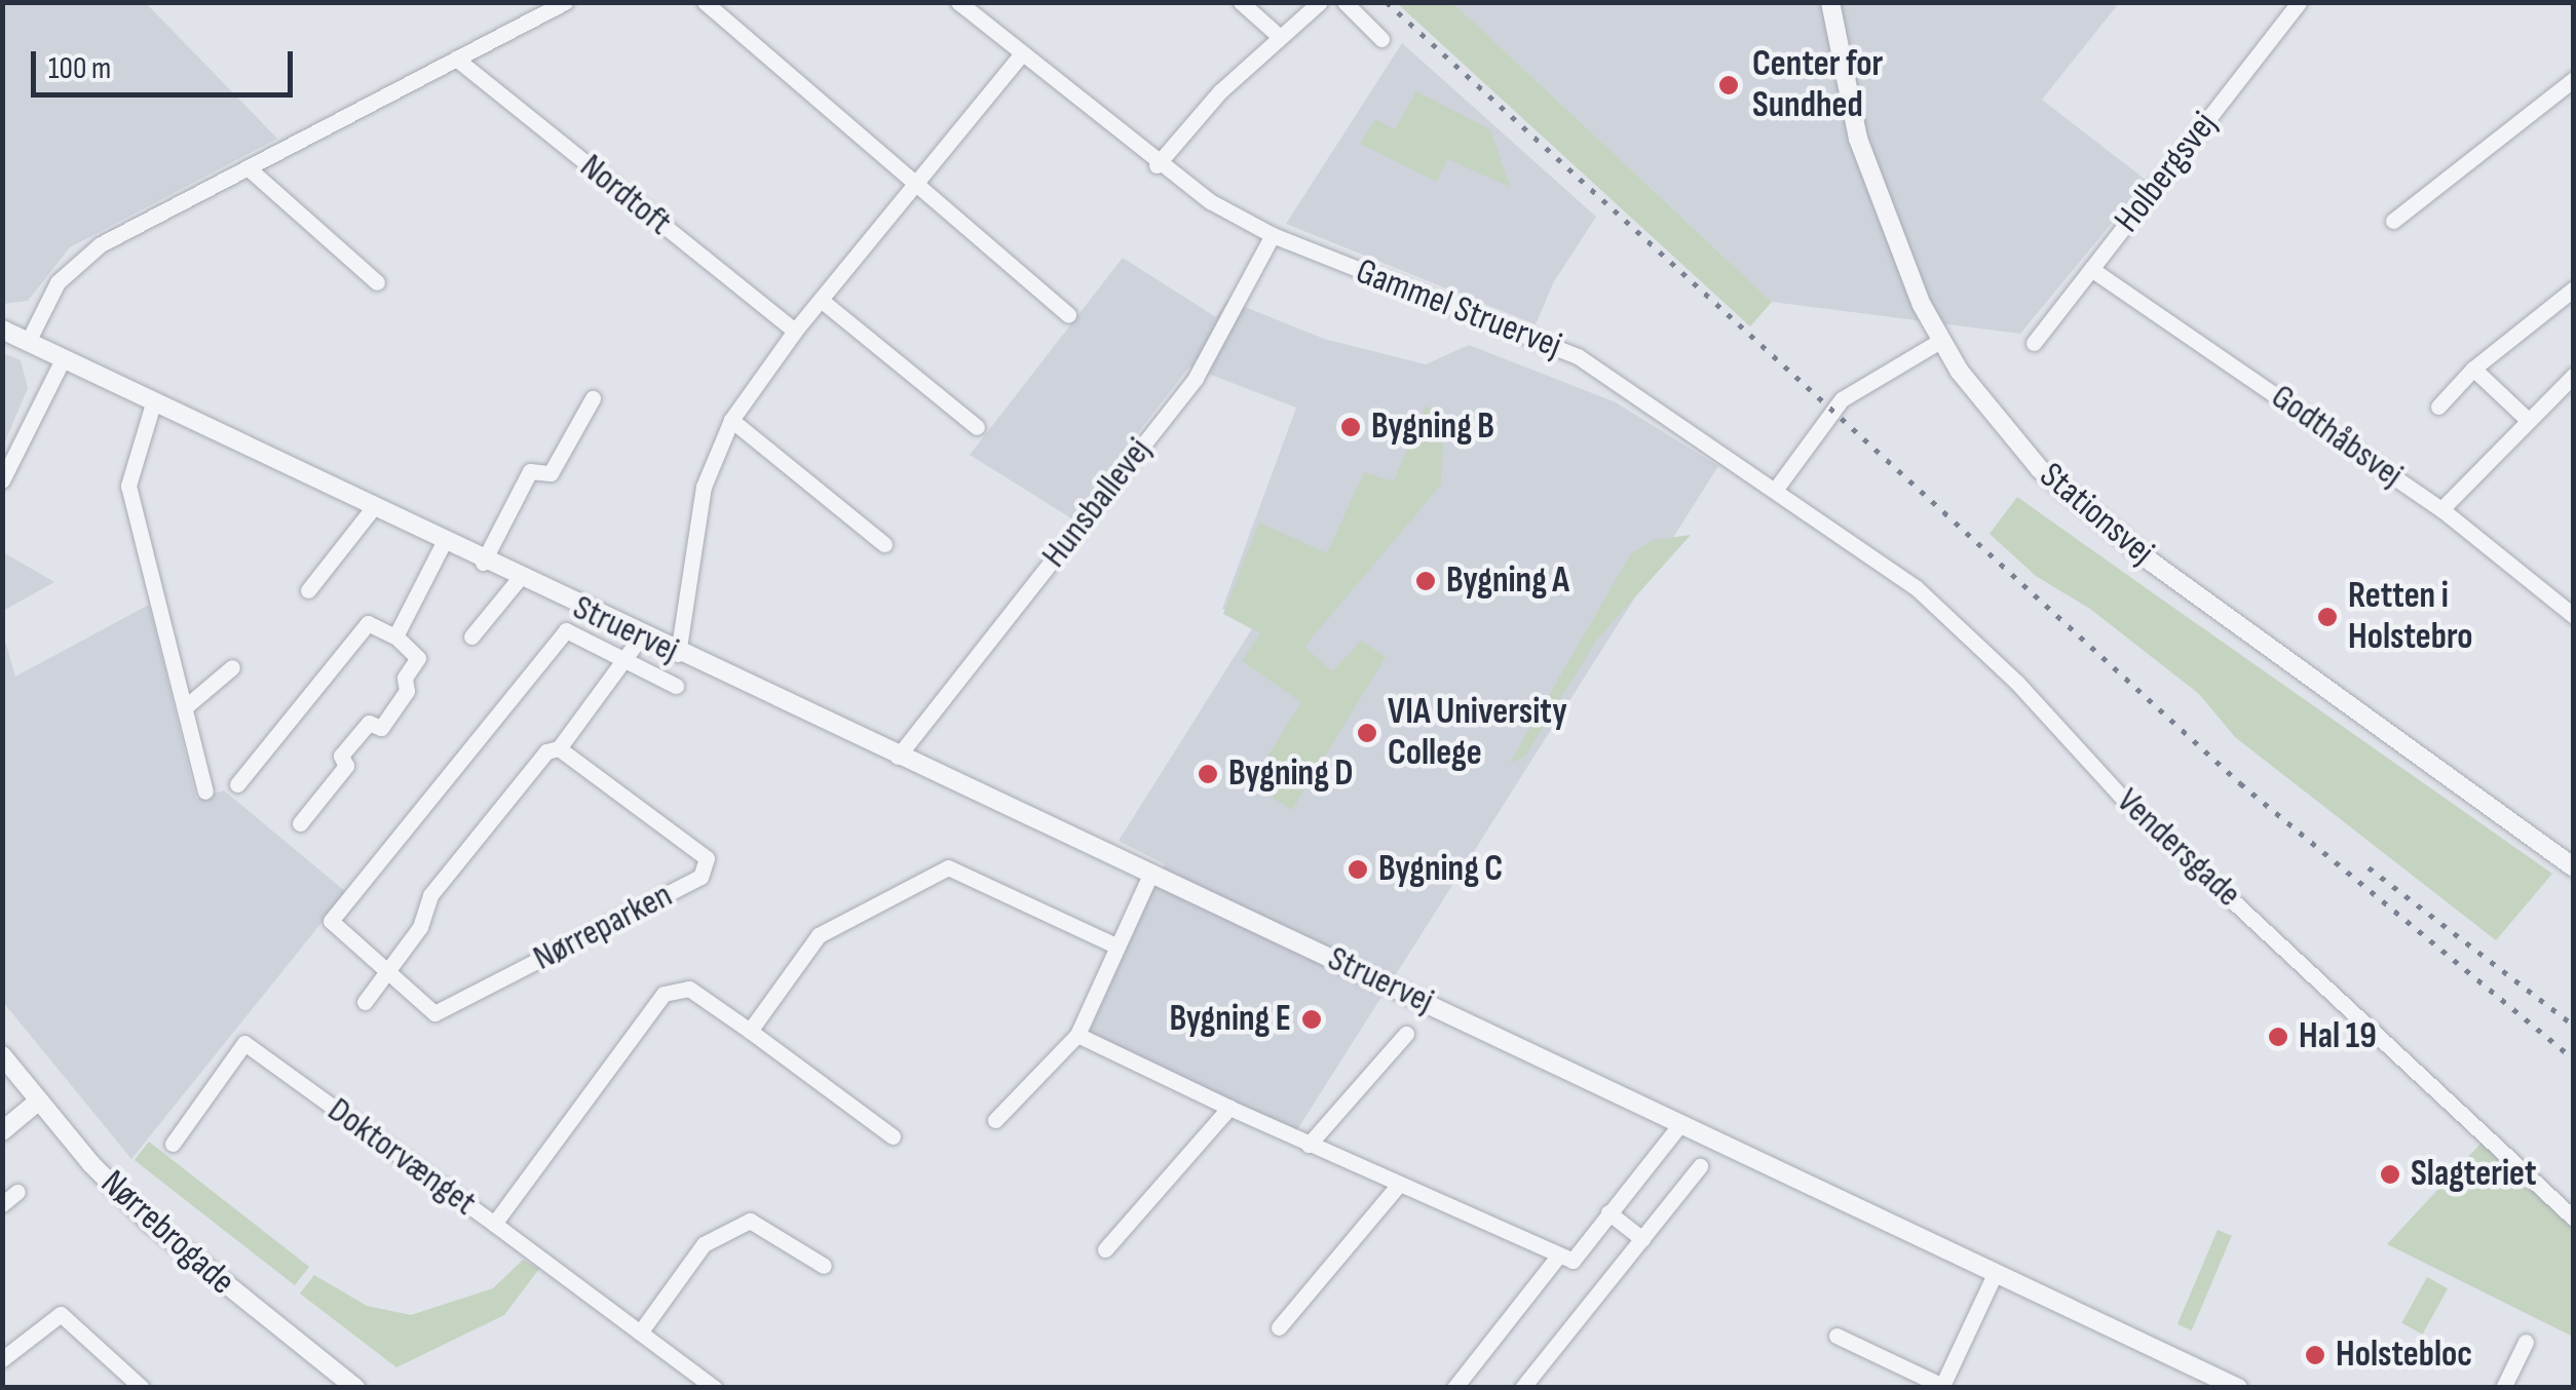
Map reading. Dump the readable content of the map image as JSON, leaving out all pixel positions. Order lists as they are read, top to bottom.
{
  "streets": {
    "street": [
      "Holbergsvej",
      "Nordtoft",
      "Gammel Struervej",
      "Godthåbsvej",
      "Hunsballevej",
      "Stationsvej",
      "Struervej",
      "Vendersgade",
      "Nørreparken",
      "Doktorvænget",
      "Nørrebrogade"
    ]
  },
  "crossings": [
    ["Holbergsvej", "Godthåbsvej"],
    ["Gammel Struervej", "Hunsballevej"],
    ["Gammel Struervej", "Vendersgade"],
    ["Hunsballevej", "Struervej"]
  ],
  "places": [
    "Center for Sundhed",
    "Bygning B",
    "Bygning A",
    "Retten i Holstebro",
    "VIA University College",
    "Bygning D",
    "Bygning C",
    "Bygning E",
    "Hal 19",
    "Slagteriet",
    "Holstebloc"
  ],
  "scale_bar": "100 m"
}
